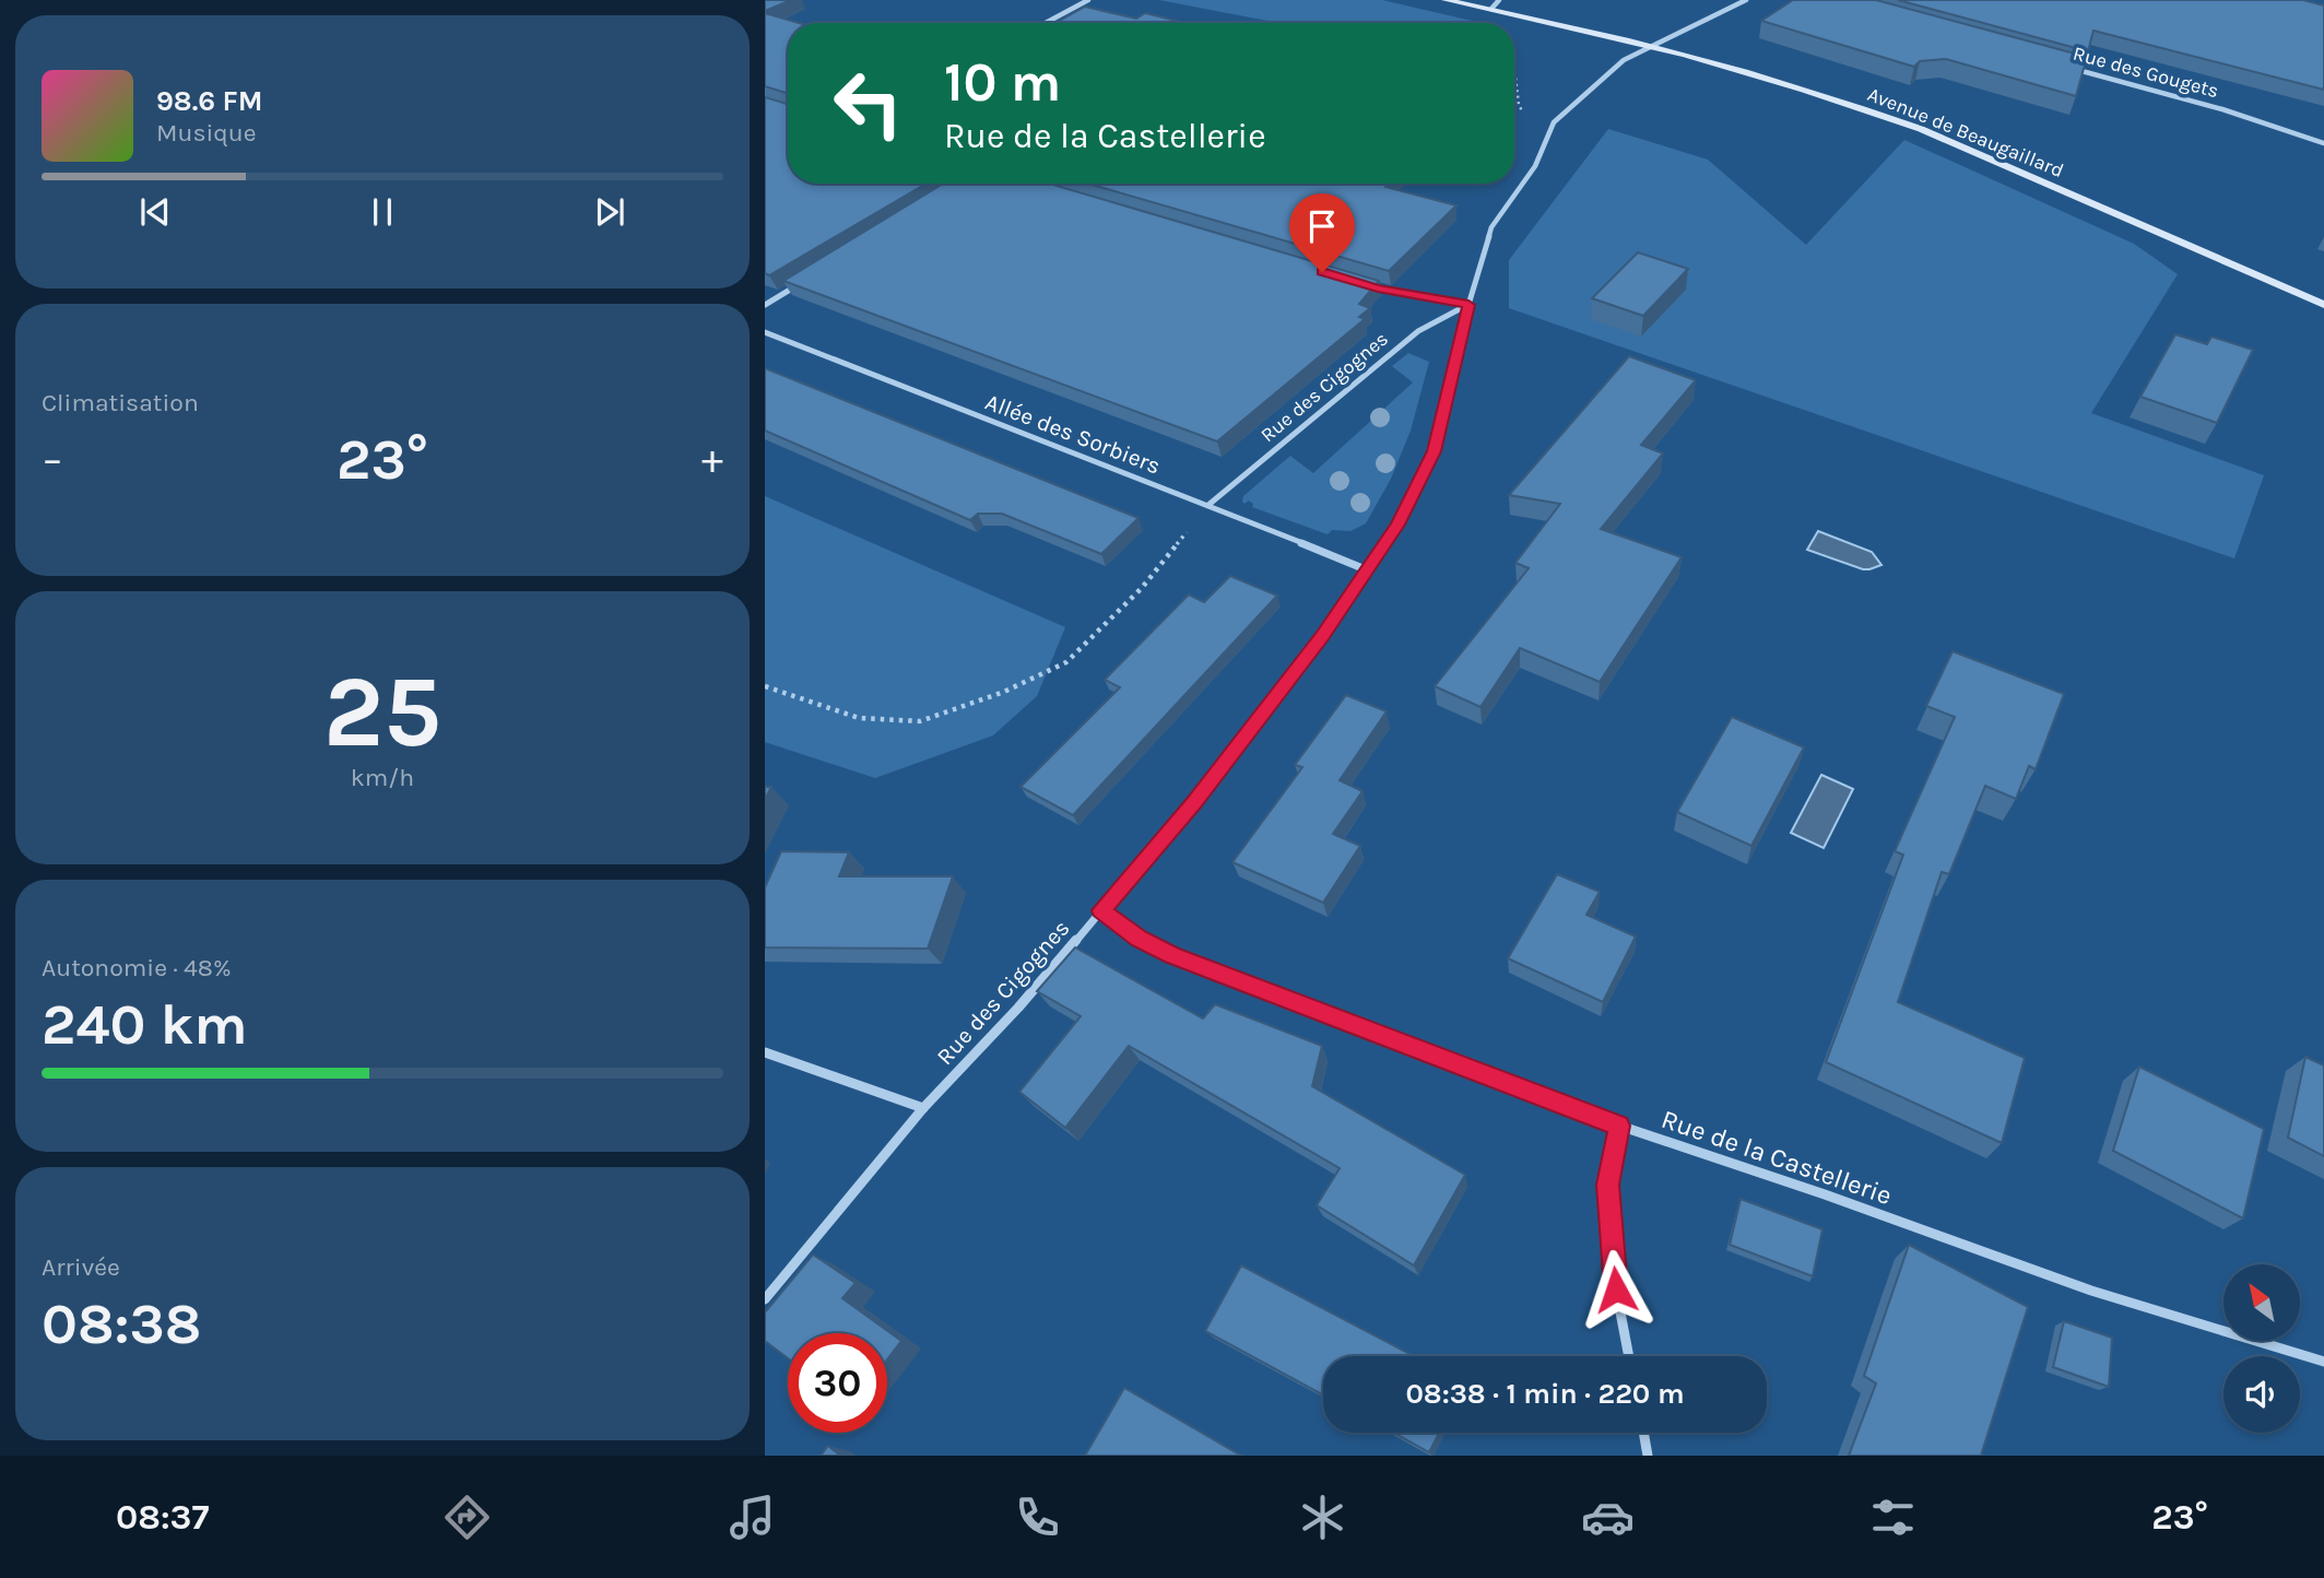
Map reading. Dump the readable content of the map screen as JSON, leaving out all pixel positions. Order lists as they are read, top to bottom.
{
  "streets": {
    "main road": ["Avenue de Beaugaillard"],
    "street": [
      "Rue des Gougets",
      "Rue des Cigognes",
      "Allée des Sorbiers",
      "Rue de la Castellerie"
    ]
  },
  "crossings": [
    ["Avenue de Beaugaillard", "Rue des Cigognes"],
    ["Rue des Cigognes", "Allée des Sorbiers"],
    ["Rue des Cigognes", "Rue de la Castellerie"]
  ],
  "north": "top left",
  "page": {
    "turn": ["10 m", "Rue de la Castellerie"],
    "song": ["98.6 FM", "Musique"],
    "tile": [
      "Climatisation",
      ["25", "km/h"],
      ["Autonomie · 48%", "240 km"],
      ["Arrivée", "08:38"]
    ],
    "heat": ["−", "23°", "+"],
    "limit": "30",
    "trip": "08:38 · 1 min · 220 m",
    "tabs": ["08:37", "23°"]
  }
}
